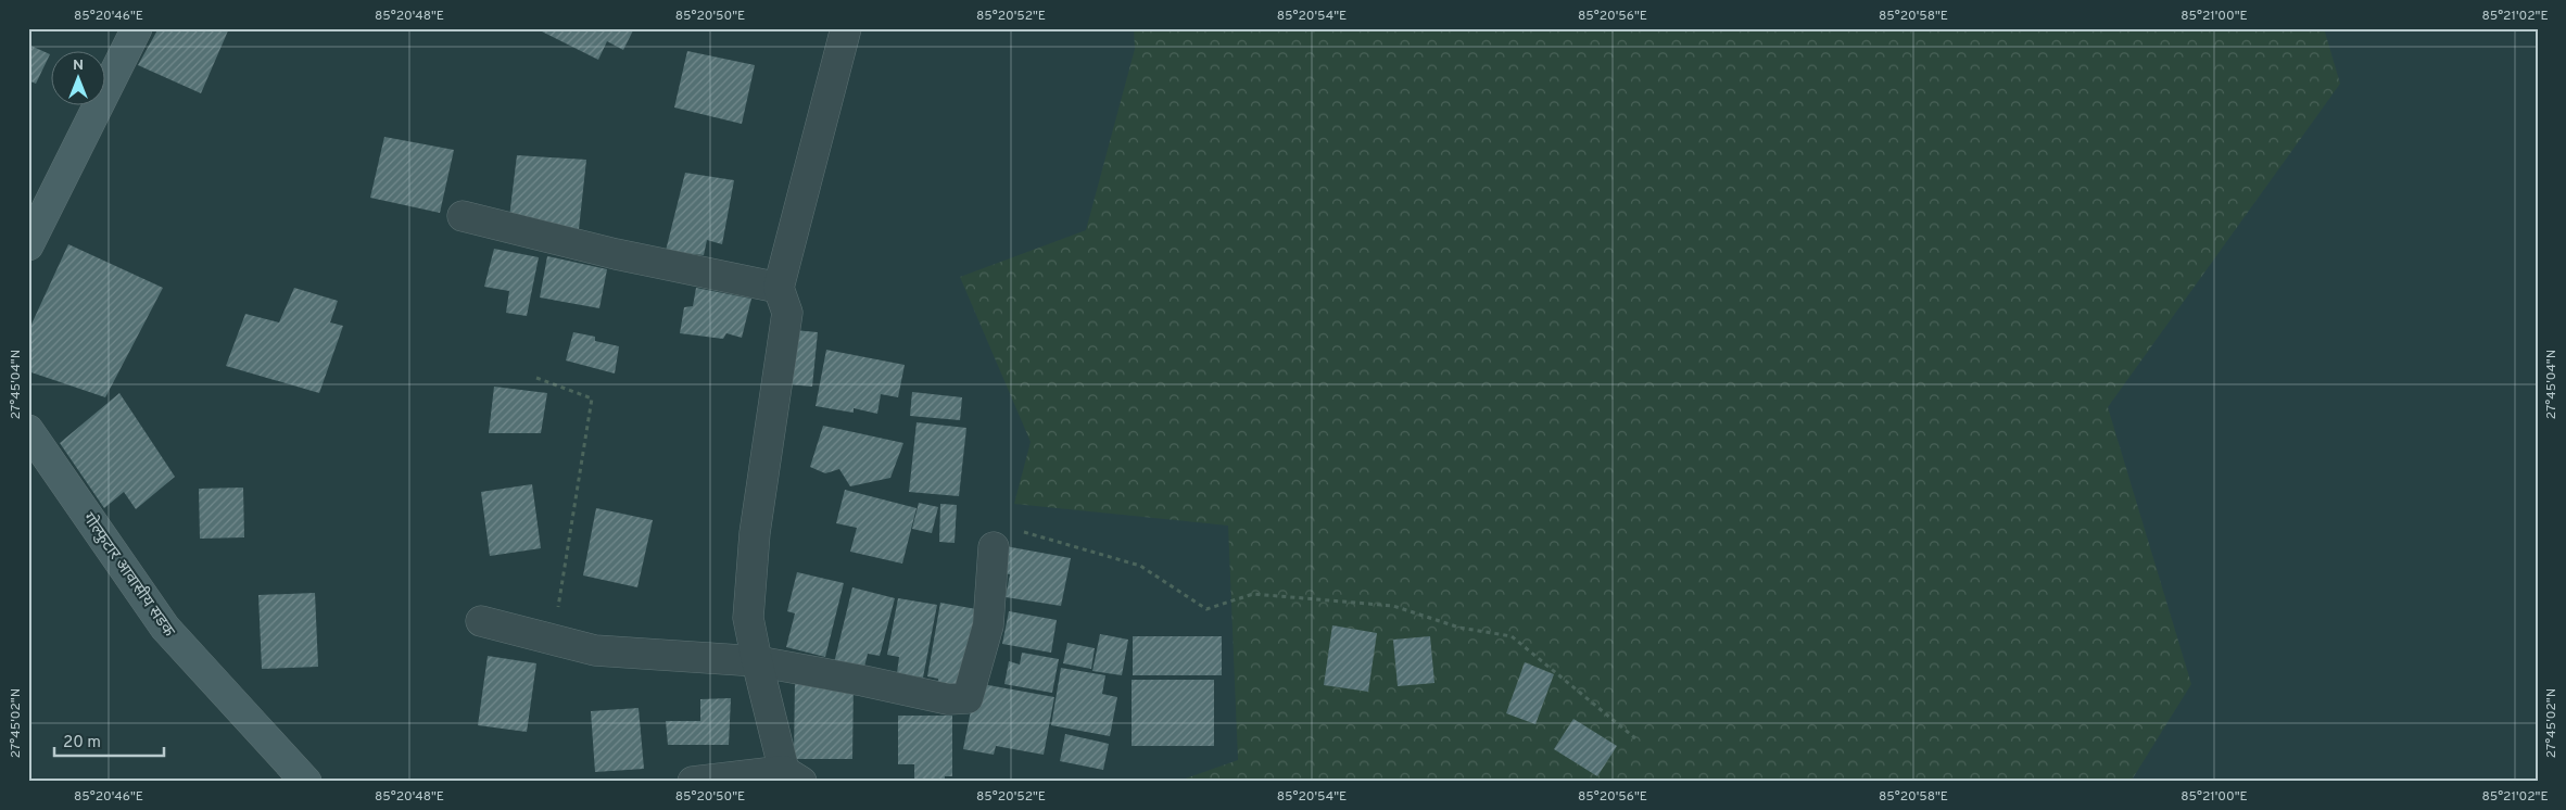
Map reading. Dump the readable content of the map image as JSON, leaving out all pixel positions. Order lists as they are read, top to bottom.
{
  "streets": {
    "main road": ["गोल्फुटार आवासीय सडक"]
  },
  "scale_bar": "20 m",
  "north": "top",
  "coordinates": [
    "85°20'46\"E",
    "85°20'48\"E",
    "85°20'50\"E",
    "85°20'52\"E",
    "85°20'54\"E",
    "85°20'56\"E",
    "85°20'58\"E",
    "85°21'00\"E",
    "85°21'02\"E",
    "27°45'04\"N",
    "27°45'02\"N"
  ]
}
